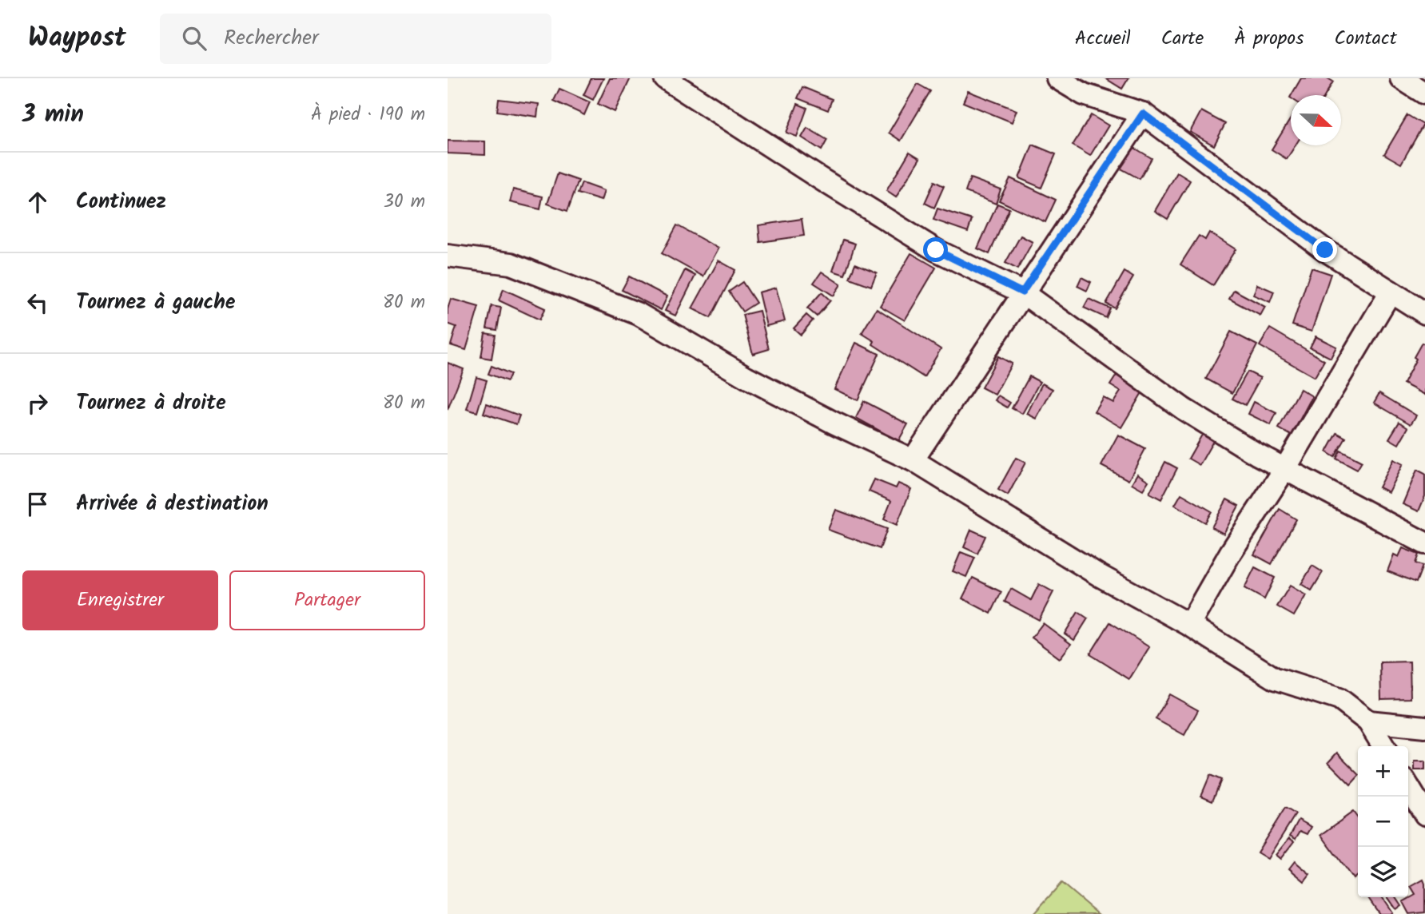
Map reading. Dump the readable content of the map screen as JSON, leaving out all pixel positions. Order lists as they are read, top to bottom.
{
  "north": "right",
  "page": {
    "header": "Waypost",
    "search": "Rechercher",
    "nav": [
      "Accueil",
      "Carte",
      "À propos",
      "Contact"
    ],
    "heading": ["3 min", "À pied · 190 m"],
    "list": [
      ["Continuez", "30 m"],
      ["Tournez à gauche", "80 m"],
      ["Tournez à droite", "80 m"],
      "Arrivée à destination"
    ],
    "buttons": ["Enregistrer", "Partager"],
    "map_buttons": ["+", "−"]
  }
}
